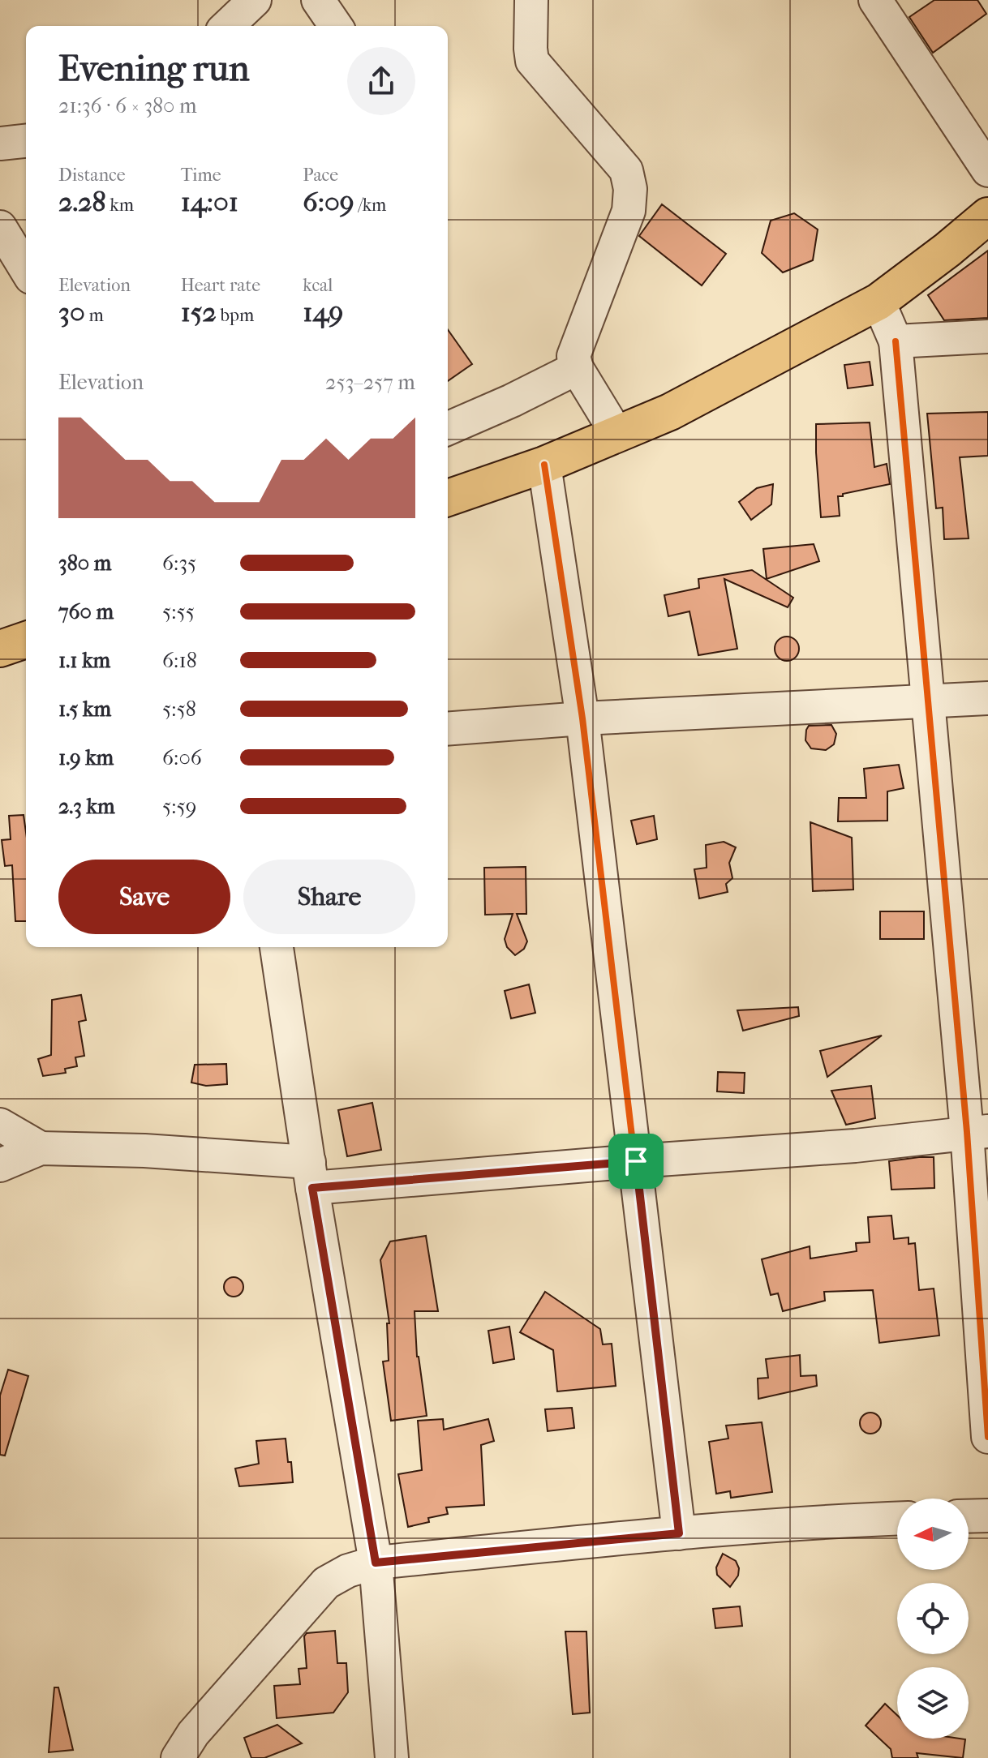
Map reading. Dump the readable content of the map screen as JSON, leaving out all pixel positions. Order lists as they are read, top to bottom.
{
  "north": "left",
  "page": {
    "heading": ["Evening run", "21:36 · 6 × 380 m"],
    "stats": [
      ["Distance", "2.28 km"],
      ["Time", "14:01"],
      ["Pace", "6:09 /km"],
      ["Elevation", "30 m"],
      ["Heart rate", "152 bpm"],
      ["kcal", "149"]
    ],
    "chart": ["Elevation", "253–257 m"],
    "list": [
      {
        "name": "380 m",
        "note": "6:35"
      },
      {
        "name": "760 m",
        "note": "5:55"
      },
      {
        "name": "1.1 km",
        "note": "6:18"
      },
      {
        "name": "1.5 km",
        "note": "5:58"
      },
      {
        "name": "1.9 km",
        "note": "6:06"
      },
      {
        "name": "2.3 km",
        "note": "5:59"
      }
    ],
    "buttons": ["Save", "Share"]
  }
}
